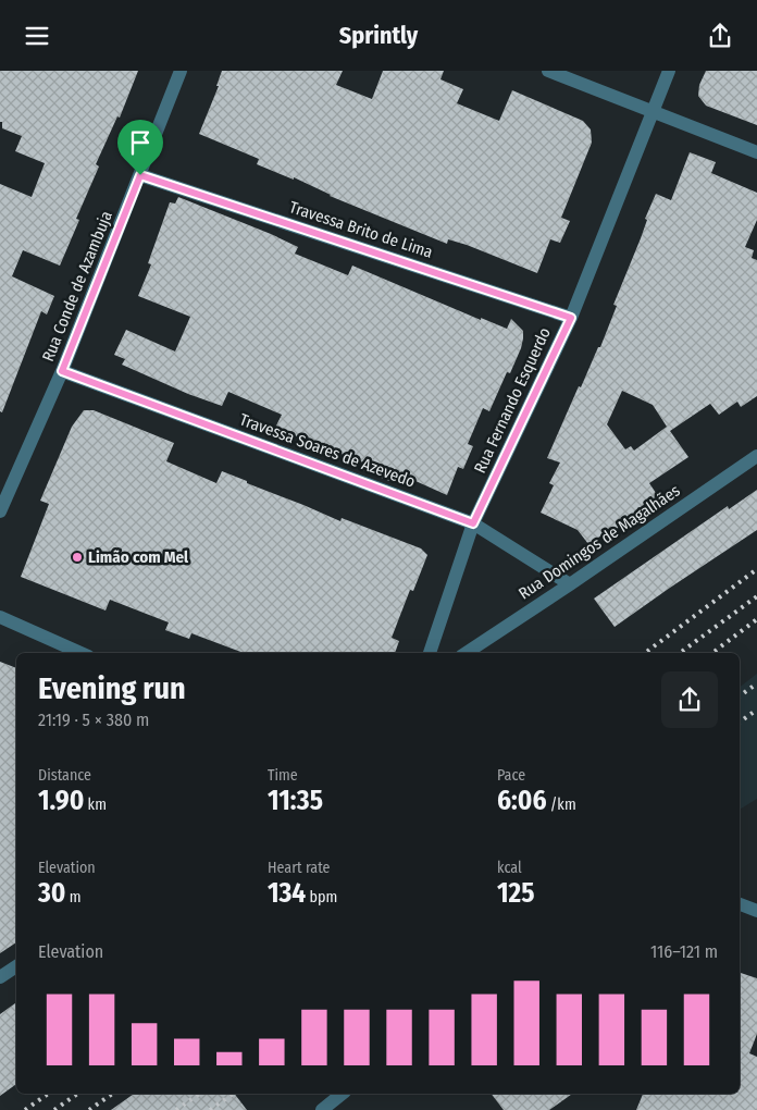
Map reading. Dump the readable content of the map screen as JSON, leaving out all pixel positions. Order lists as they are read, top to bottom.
{
  "streets": {
    "street": [
      "Travessa Brito de Lima",
      "Rua Conde de Azambuja",
      "Rua Fernando Esquerdo",
      "Travessa Soares de Azevedo",
      "Rua Domingos de Magalhães"
    ]
  },
  "crossings": [
    ["Travessa Brito de Lima", "Rua Conde de Azambuja"],
    ["Travessa Brito de Lima", "Rua Fernando Esquerdo"],
    ["Rua Conde de Azambuja", "Travessa Soares de Azevedo"],
    ["Rua Fernando Esquerdo", "Travessa Soares de Azevedo"],
    ["Travessa Soares de Azevedo", "Rua Domingos de Magalhães"]
  ],
  "places": ["Limão com Mel"],
  "page": {
    "header": "Sprintly",
    "heading": ["Evening run", "21:19 · 5 × 380 m"],
    "stats": [
      ["Distance", "1.90 km"],
      ["Time", "11:35"],
      ["Pace", "6:06 /km"],
      ["Elevation", "30 m"],
      ["Heart rate", "134 bpm"],
      ["kcal", "125"]
    ],
    "chart": ["Elevation", "116–121 m"]
  }
}
